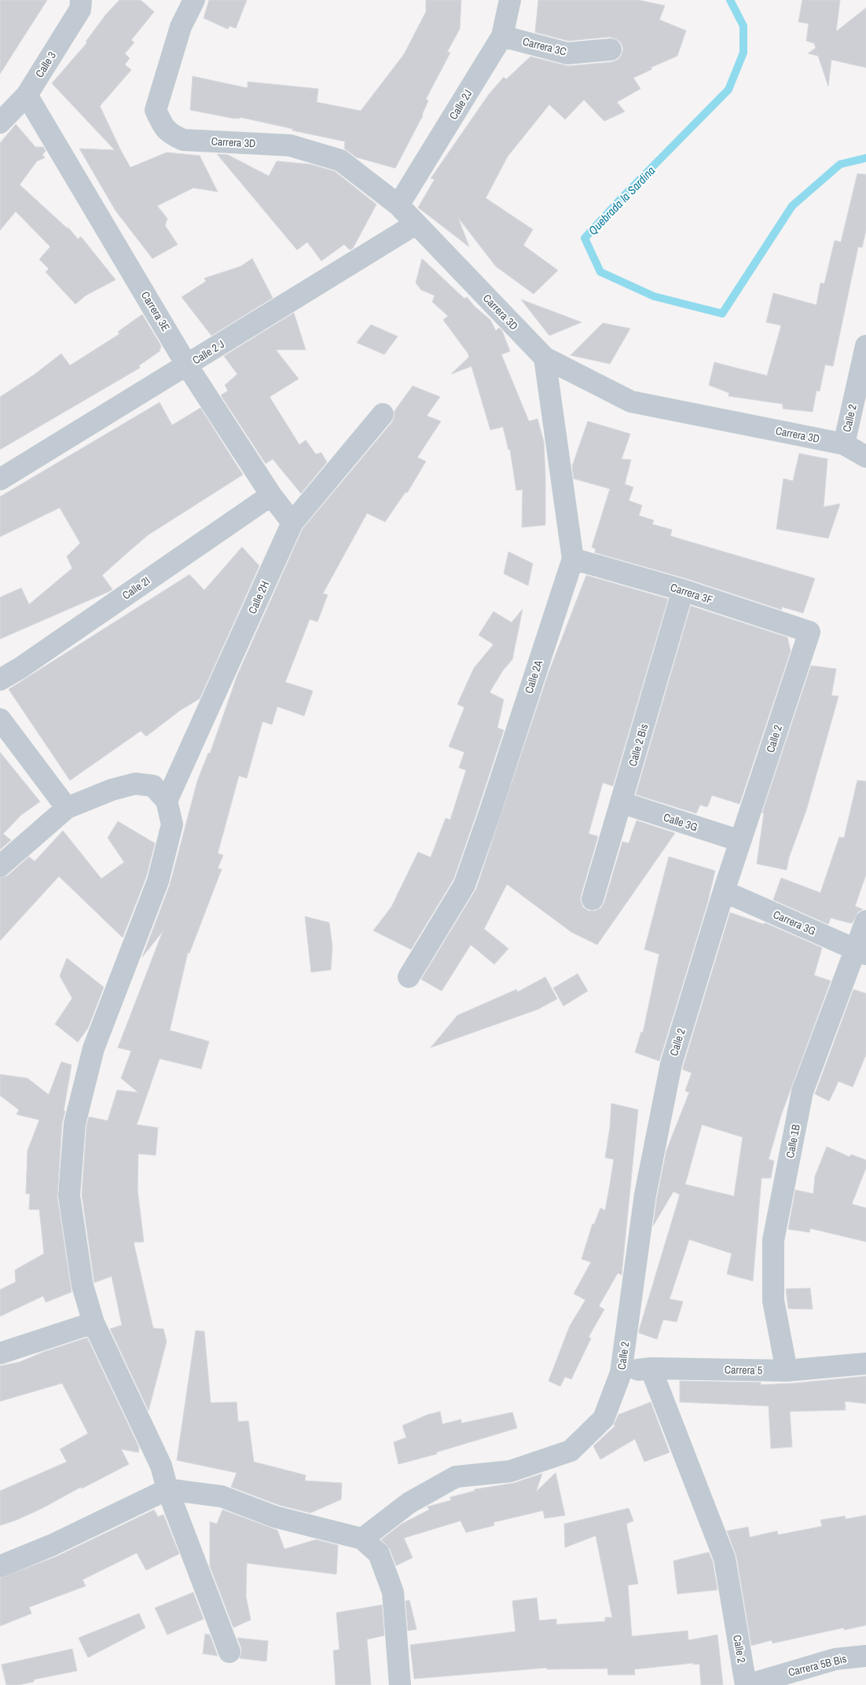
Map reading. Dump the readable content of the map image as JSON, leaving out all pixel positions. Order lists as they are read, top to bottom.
{
  "streets": {
    "street": [
      "Carrera 3C",
      "Calle 3",
      "Calle 2J",
      "Carrera 3D",
      "Carrera 3E",
      "Calle 2 J",
      "Calle 2",
      "Calle 2I",
      "Carrera 3F",
      "Calle 2H",
      "Calle 2A",
      "Calle 2 Bis",
      "Calle 3G",
      "Carrera 3G",
      "Calle 1B",
      "Carrera 5",
      "Carrera 5B Bis"
    ]
  },
  "crossings": [
    ["Carrera 3C", "Calle 2J"],
    ["Calle 3", "Carrera 3E"],
    ["Calle 2J", "Carrera 3D"],
    ["Carrera 3D", "Calle 2 J"],
    ["Carrera 3D", "Calle 2"],
    ["Carrera 3D", "Calle 2A"],
    ["Carrera 3E", "Calle 2 J"],
    ["Carrera 3E", "Calle 2I"],
    ["Carrera 3E", "Calle 2H"],
    ["Calle 2", "Carrera 3F"],
    ["Calle 2", "Calle 3G"],
    ["Calle 2", "Carrera 3G"],
    ["Calle 2", "Carrera 5"],
    ["Calle 2", "Carrera 5B Bis"],
    ["Carrera 3F", "Calle 2A"],
    ["Carrera 3F", "Calle 2 Bis"],
    ["Calle 2 Bis", "Calle 3G"],
    ["Carrera 3G", "Calle 1B"],
    ["Calle 1B", "Carrera 5"]
  ],
  "water": ["Quebrada la Sardina"]
}
